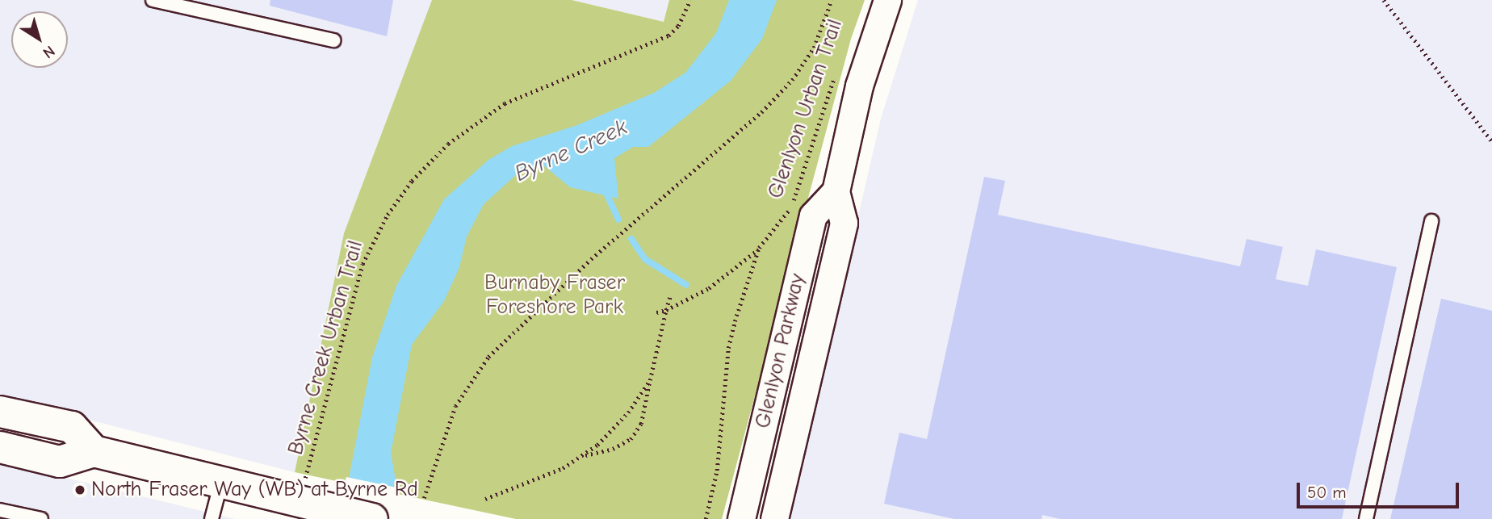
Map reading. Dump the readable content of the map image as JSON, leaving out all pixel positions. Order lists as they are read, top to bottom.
{
  "streets": {
    "street": ["Glenlyon Parkway"],
    "path": ["Glenlyon Urban Trail", "Byrne Creek Urban Trail"]
  },
  "water": ["Byrne Creek"],
  "parks": ["Burnaby Fraser Foreshore Park"],
  "places": ["North Fraser Way (WB) at Byrne Rd"],
  "scale_bar": "50 m",
  "north": "bottom right"
}
